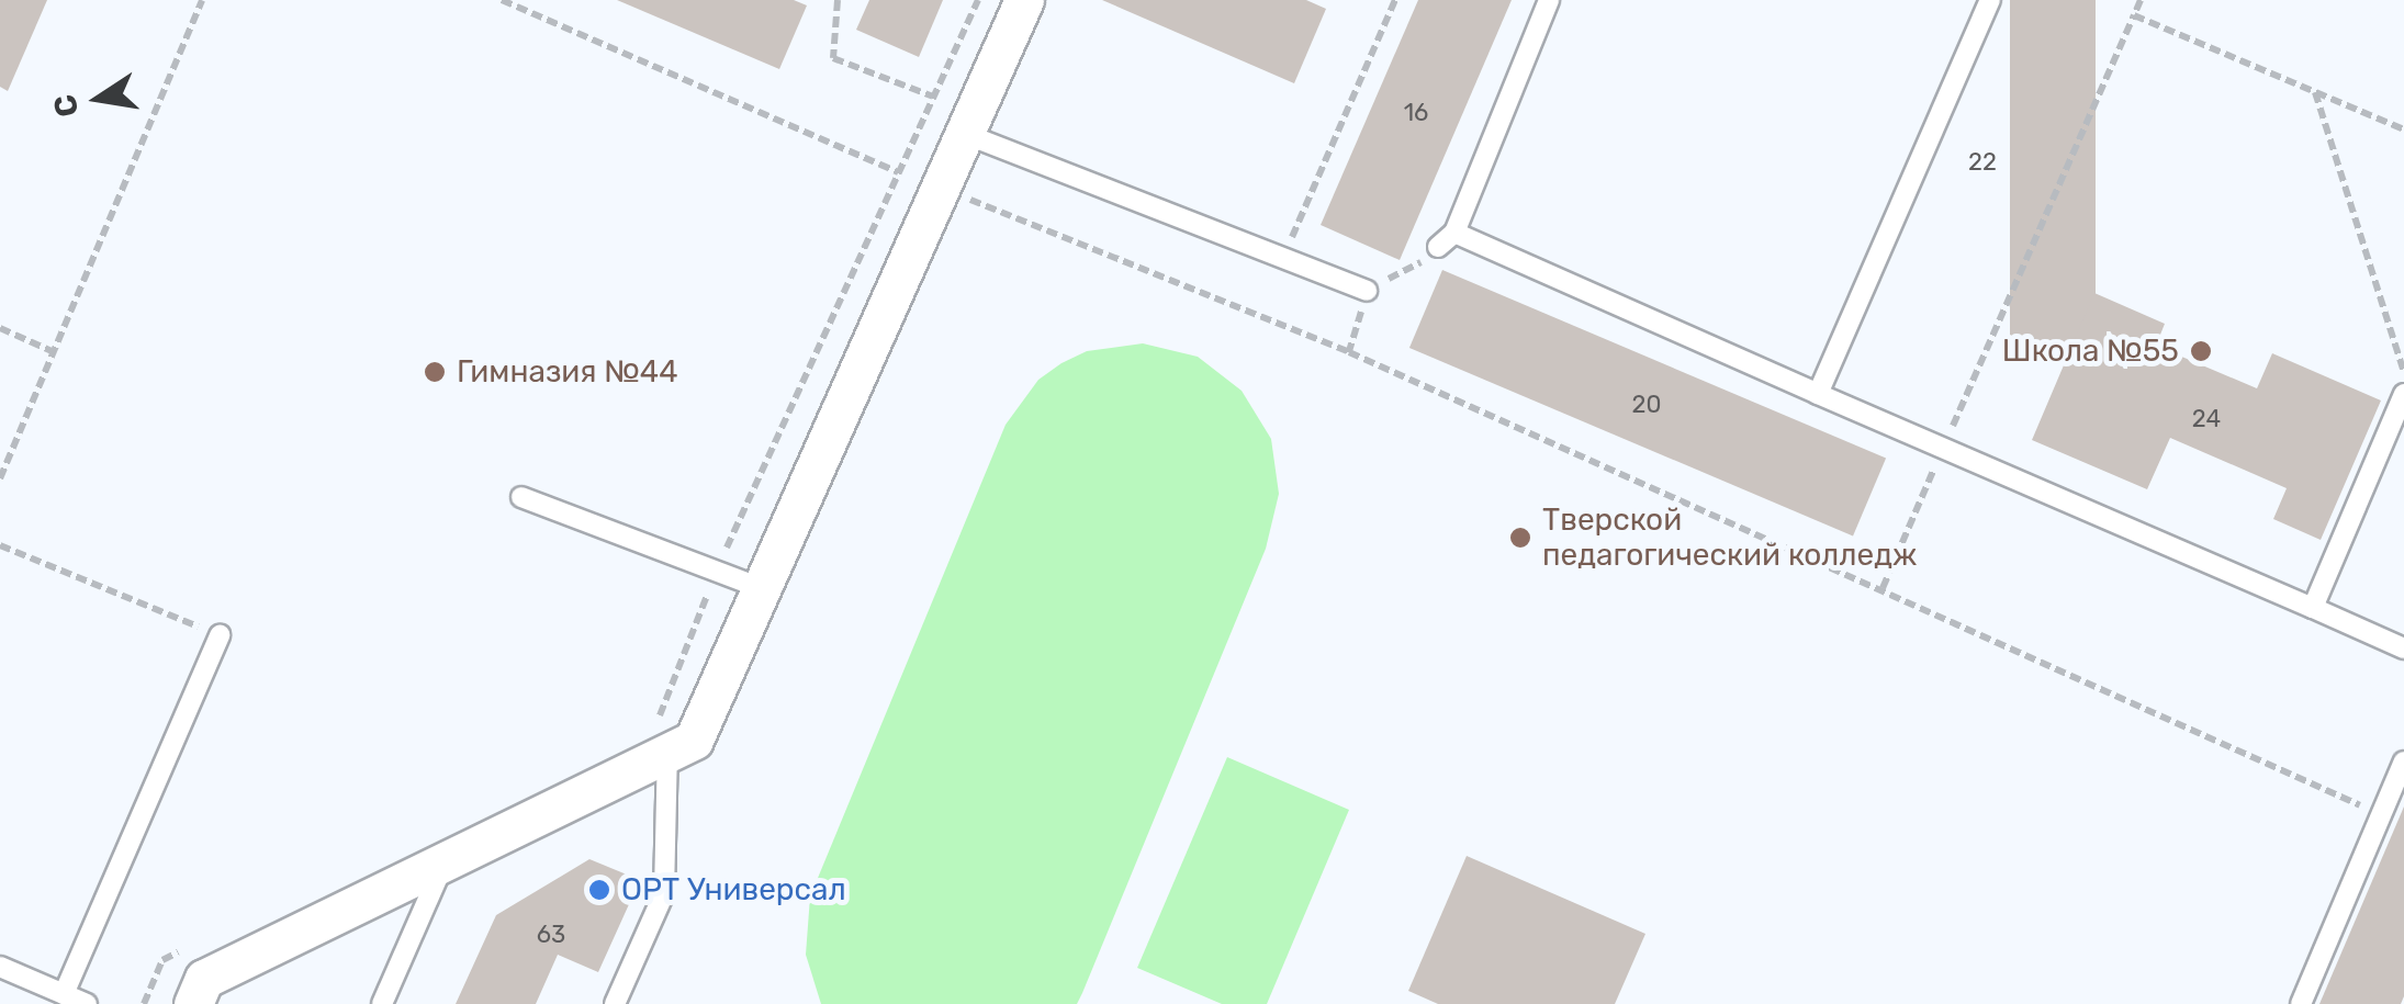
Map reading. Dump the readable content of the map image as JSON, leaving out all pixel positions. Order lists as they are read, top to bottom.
{
  "places": [
    "Школа №55",
    "Гимназия №44",
    "Тверской педагогический колледж",
    "ОРТ Универсал"
  ],
  "house_numbers": [
    "16",
    "22",
    "20",
    "24",
    "63"
  ],
  "north": "left"
}
